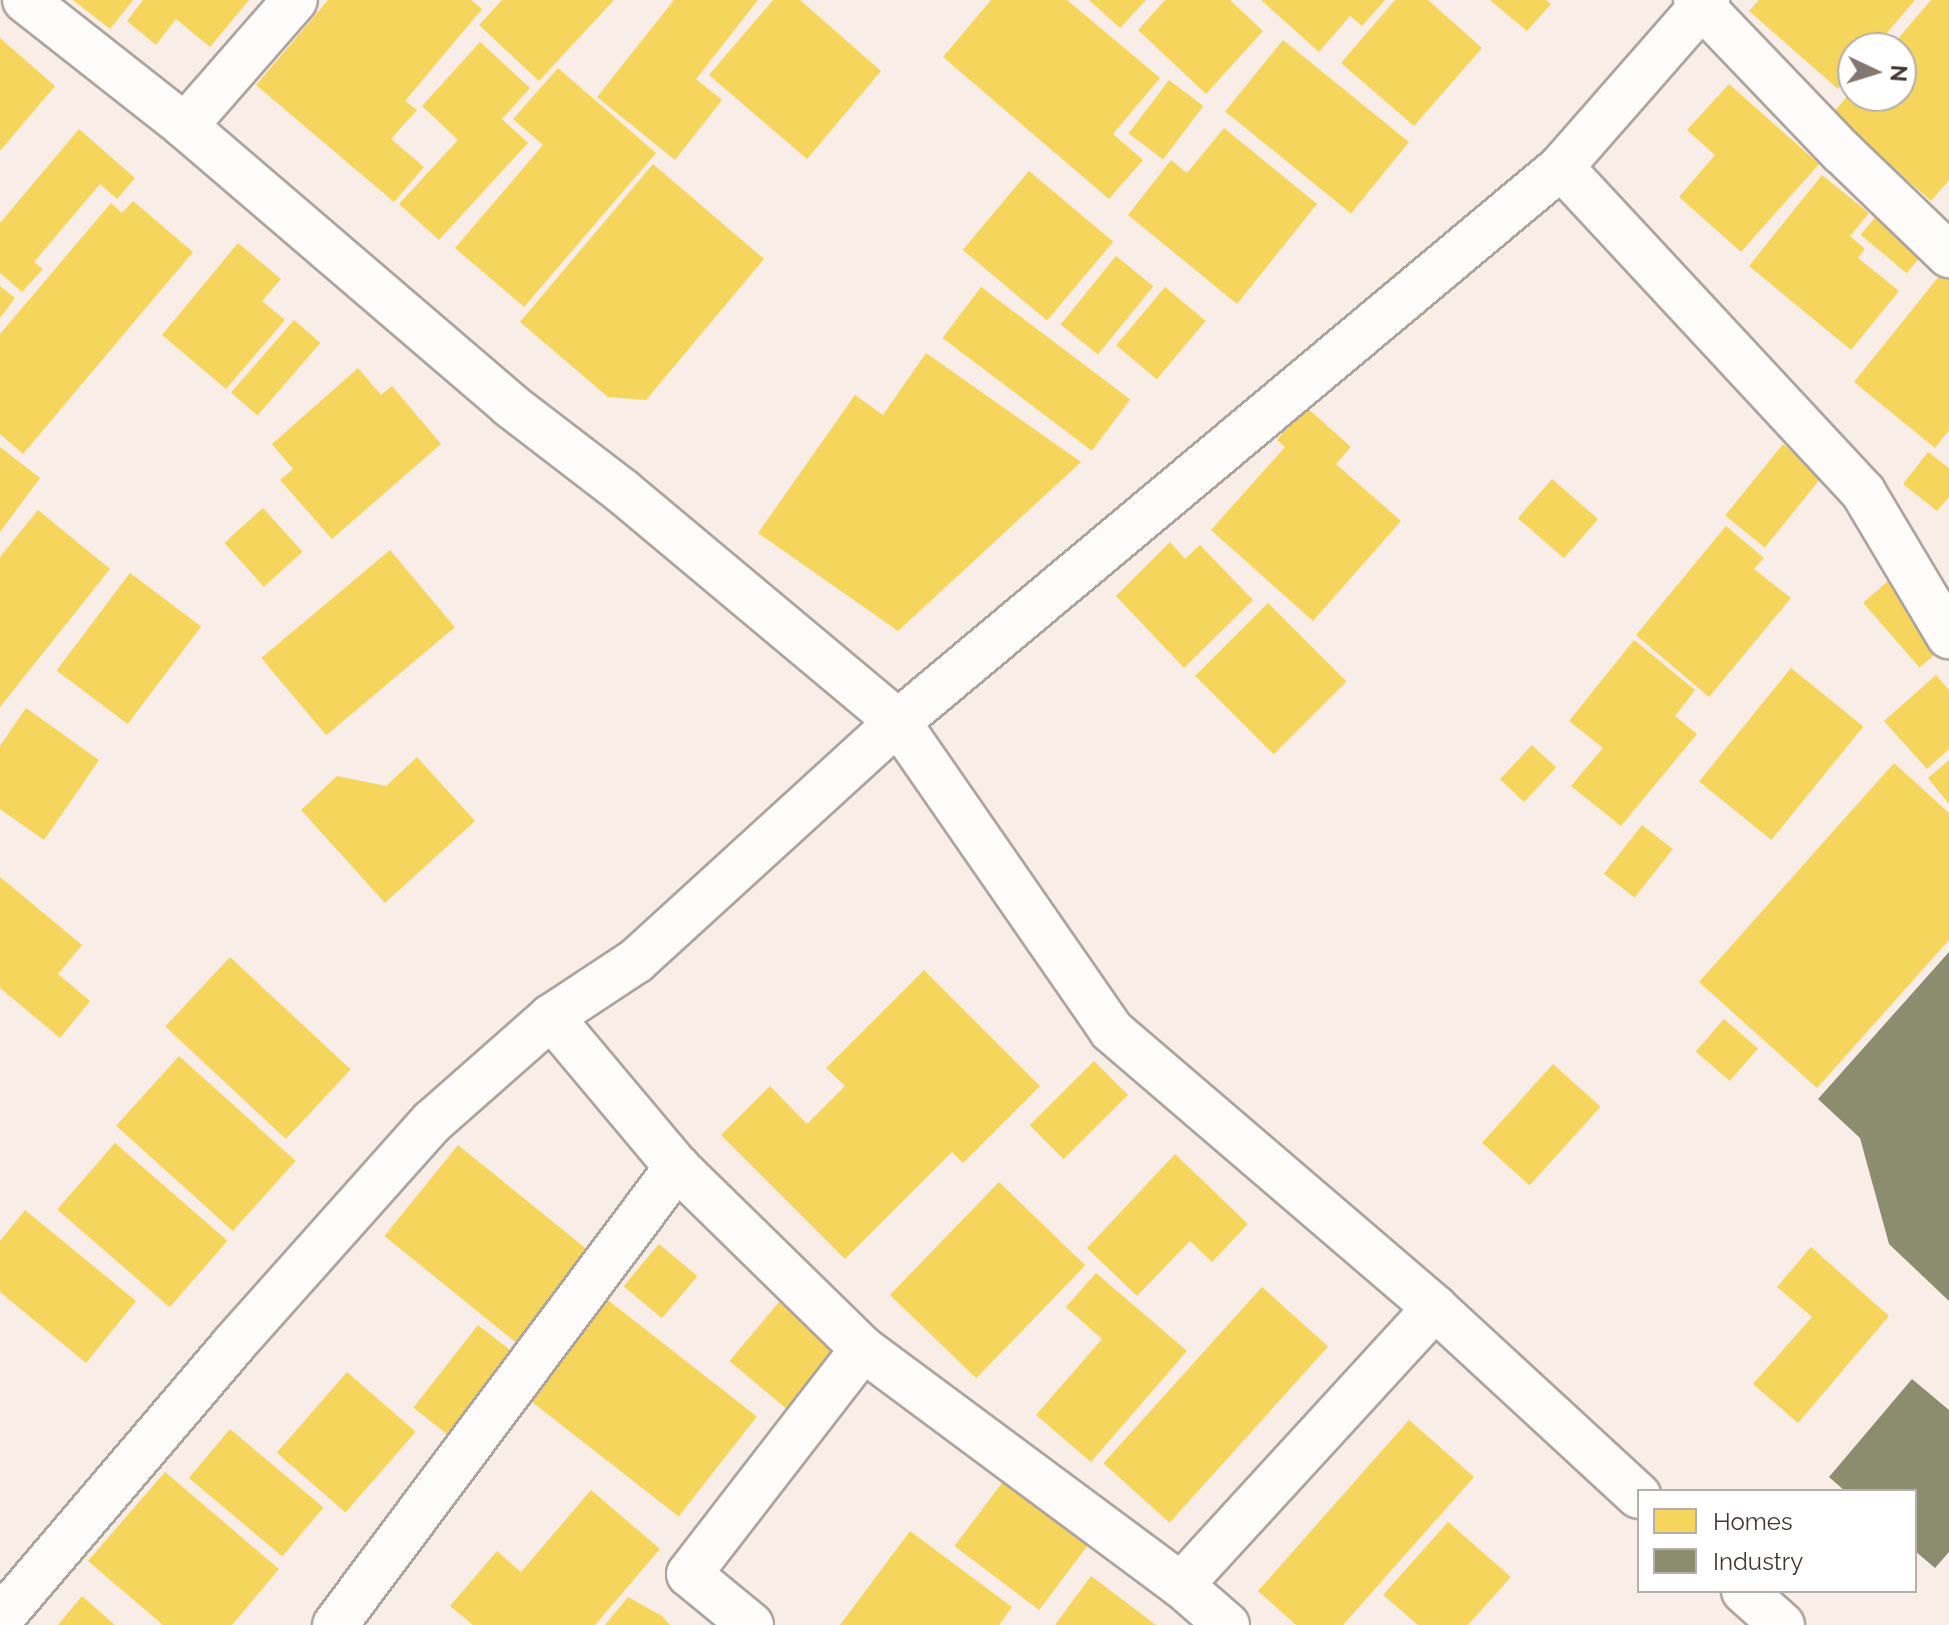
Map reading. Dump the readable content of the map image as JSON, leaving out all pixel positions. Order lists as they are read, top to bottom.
{
  "legend": ["Homes", "Industry"],
  "north": "right"
}
